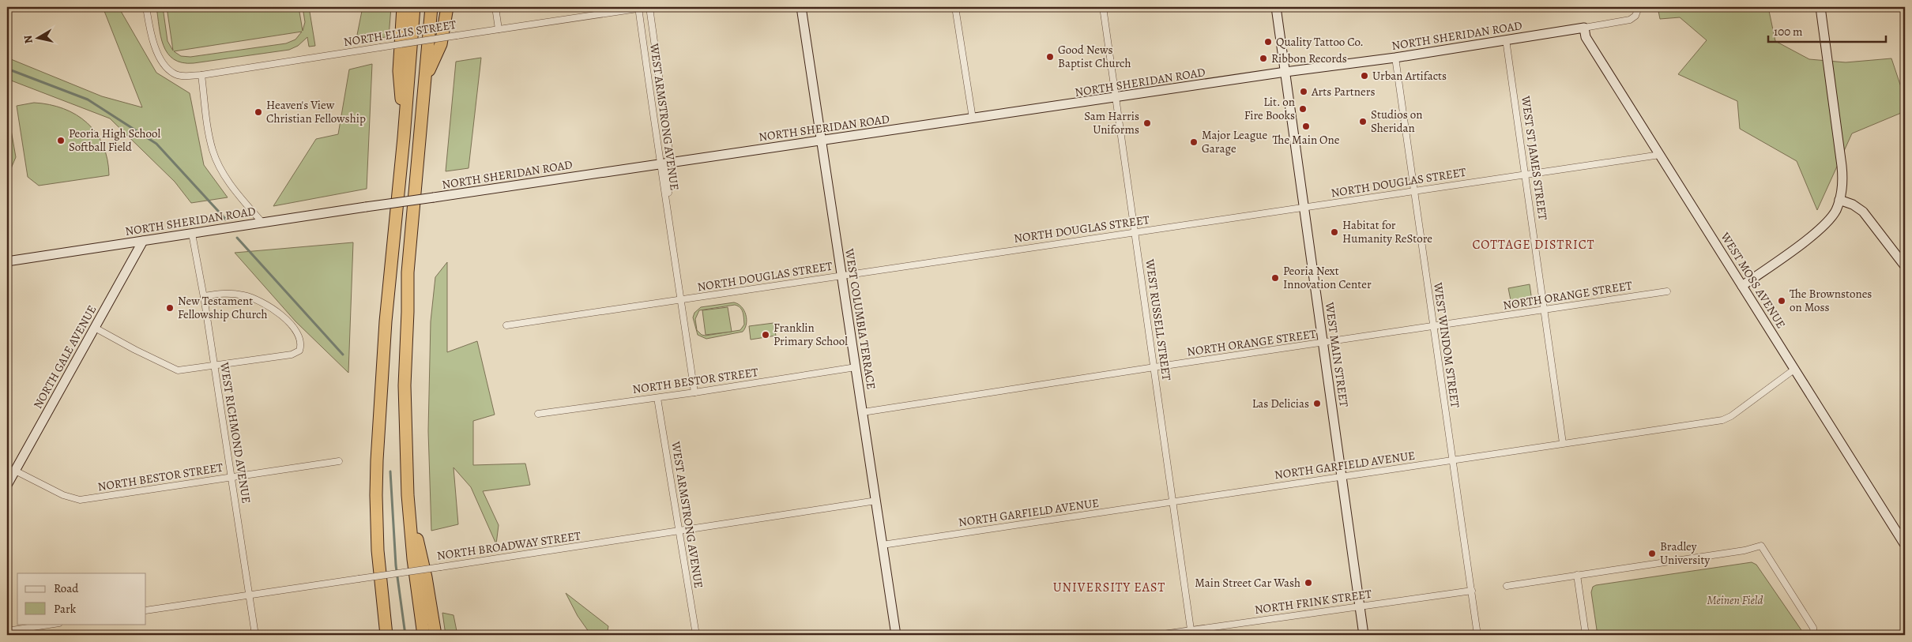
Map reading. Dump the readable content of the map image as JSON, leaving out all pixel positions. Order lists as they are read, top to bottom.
{
  "streets": {
    "main road": [
      "NORTH SHERIDAN ROAD",
      "WEST MOSS AVENUE",
      "WEST COLUMBIA TERRACE",
      "WEST MAIN STREET",
      "NORTH GALE AVENUE"
    ],
    "street": [
      "NORTH ELLIS STREET",
      "WEST ARMSTRONG AVENUE",
      "WEST ST JAMES STREET",
      "NORTH DOUGLAS STREET",
      "NORTH ORANGE STREET",
      "WEST RUSSELL STREET",
      "WEST WINDOM STREET",
      "NORTH BESTOR STREET",
      "WEST RICHMOND AVENUE",
      "NORTH GARFIELD AVENUE",
      "NORTH BROADWAY STREET",
      "NORTH FRINK STREET"
    ]
  },
  "crossings": [
    ["NORTH ELLIS STREET", "WEST ARMSTRONG AVENUE"],
    ["NORTH SHERIDAN ROAD", "WEST ARMSTRONG AVENUE"],
    ["NORTH SHERIDAN ROAD", "WEST ST JAMES STREET"],
    ["NORTH SHERIDAN ROAD", "WEST MOSS AVENUE"],
    ["NORTH SHERIDAN ROAD", "WEST COLUMBIA TERRACE"],
    ["NORTH SHERIDAN ROAD", "WEST RUSSELL STREET"],
    ["NORTH SHERIDAN ROAD", "WEST WINDOM STREET"],
    ["NORTH SHERIDAN ROAD", "WEST MAIN STREET"],
    ["NORTH SHERIDAN ROAD", "NORTH GALE AVENUE"],
    ["NORTH SHERIDAN ROAD", "WEST RICHMOND AVENUE"],
    ["WEST ARMSTRONG AVENUE", "NORTH DOUGLAS STREET"],
    ["WEST ARMSTRONG AVENUE", "NORTH BESTOR STREET"],
    ["WEST ARMSTRONG AVENUE", "NORTH BROADWAY STREET"],
    ["WEST ST JAMES STREET", "NORTH DOUGLAS STREET"],
    ["WEST ST JAMES STREET", "NORTH ORANGE STREET"],
    ["WEST ST JAMES STREET", "NORTH GARFIELD AVENUE"],
    ["NORTH DOUGLAS STREET", "WEST MOSS AVENUE"],
    ["NORTH DOUGLAS STREET", "WEST COLUMBIA TERRACE"],
    ["NORTH DOUGLAS STREET", "WEST RUSSELL STREET"],
    ["NORTH DOUGLAS STREET", "WEST WINDOM STREET"],
    ["NORTH DOUGLAS STREET", "WEST MAIN STREET"],
    ["WEST MOSS AVENUE", "NORTH GARFIELD AVENUE"],
    ["NORTH ORANGE STREET", "WEST COLUMBIA TERRACE"],
    ["NORTH ORANGE STREET", "WEST RUSSELL STREET"],
    ["NORTH ORANGE STREET", "WEST WINDOM STREET"],
    ["NORTH ORANGE STREET", "WEST MAIN STREET"],
    ["WEST COLUMBIA TERRACE", "NORTH BESTOR STREET"],
    ["WEST COLUMBIA TERRACE", "NORTH GARFIELD AVENUE"],
    ["WEST COLUMBIA TERRACE", "NORTH BROADWAY STREET"],
    ["WEST RUSSELL STREET", "NORTH GARFIELD AVENUE"],
    ["WEST RUSSELL STREET", "NORTH FRINK STREET"],
    ["WEST WINDOM STREET", "NORTH GARFIELD AVENUE"],
    ["WEST WINDOM STREET", "NORTH FRINK STREET"],
    ["WEST MAIN STREET", "NORTH GARFIELD AVENUE"],
    ["WEST MAIN STREET", "NORTH FRINK STREET"],
    ["NORTH GALE AVENUE", "NORTH BESTOR STREET"],
    ["NORTH BESTOR STREET", "WEST RICHMOND AVENUE"],
    ["WEST RICHMOND AVENUE", "NORTH BROADWAY STREET"]
  ],
  "districts": ["COTTAGE DISTRICT", "UNIVERSITY EAST"],
  "parks": ["Meinen Field"],
  "places": [
    "Quality Tattoo Co.",
    "Good News Baptist Church",
    "Ribbon Records",
    "Urban Artifacts",
    "Arts Partners",
    "Lit. on Fire Books",
    "Heaven's View Christian Fellowship",
    "Studios on Sheridan",
    "Sam Harris Uniforms",
    "The Main One",
    "Peoria High School Softball Field",
    "Major League Garage",
    "Habitat for Humanity ReStore",
    "Peoria Next Innovation Center",
    "The Brownstones on Moss",
    "New Testament Fellowship Church",
    "Franklin Primary School",
    "Las Delicias",
    "Bradley University",
    "Main Street Car Wash"
  ],
  "legend": ["Road", "Park"],
  "scale_bar": "100 m",
  "north": "left"
}
